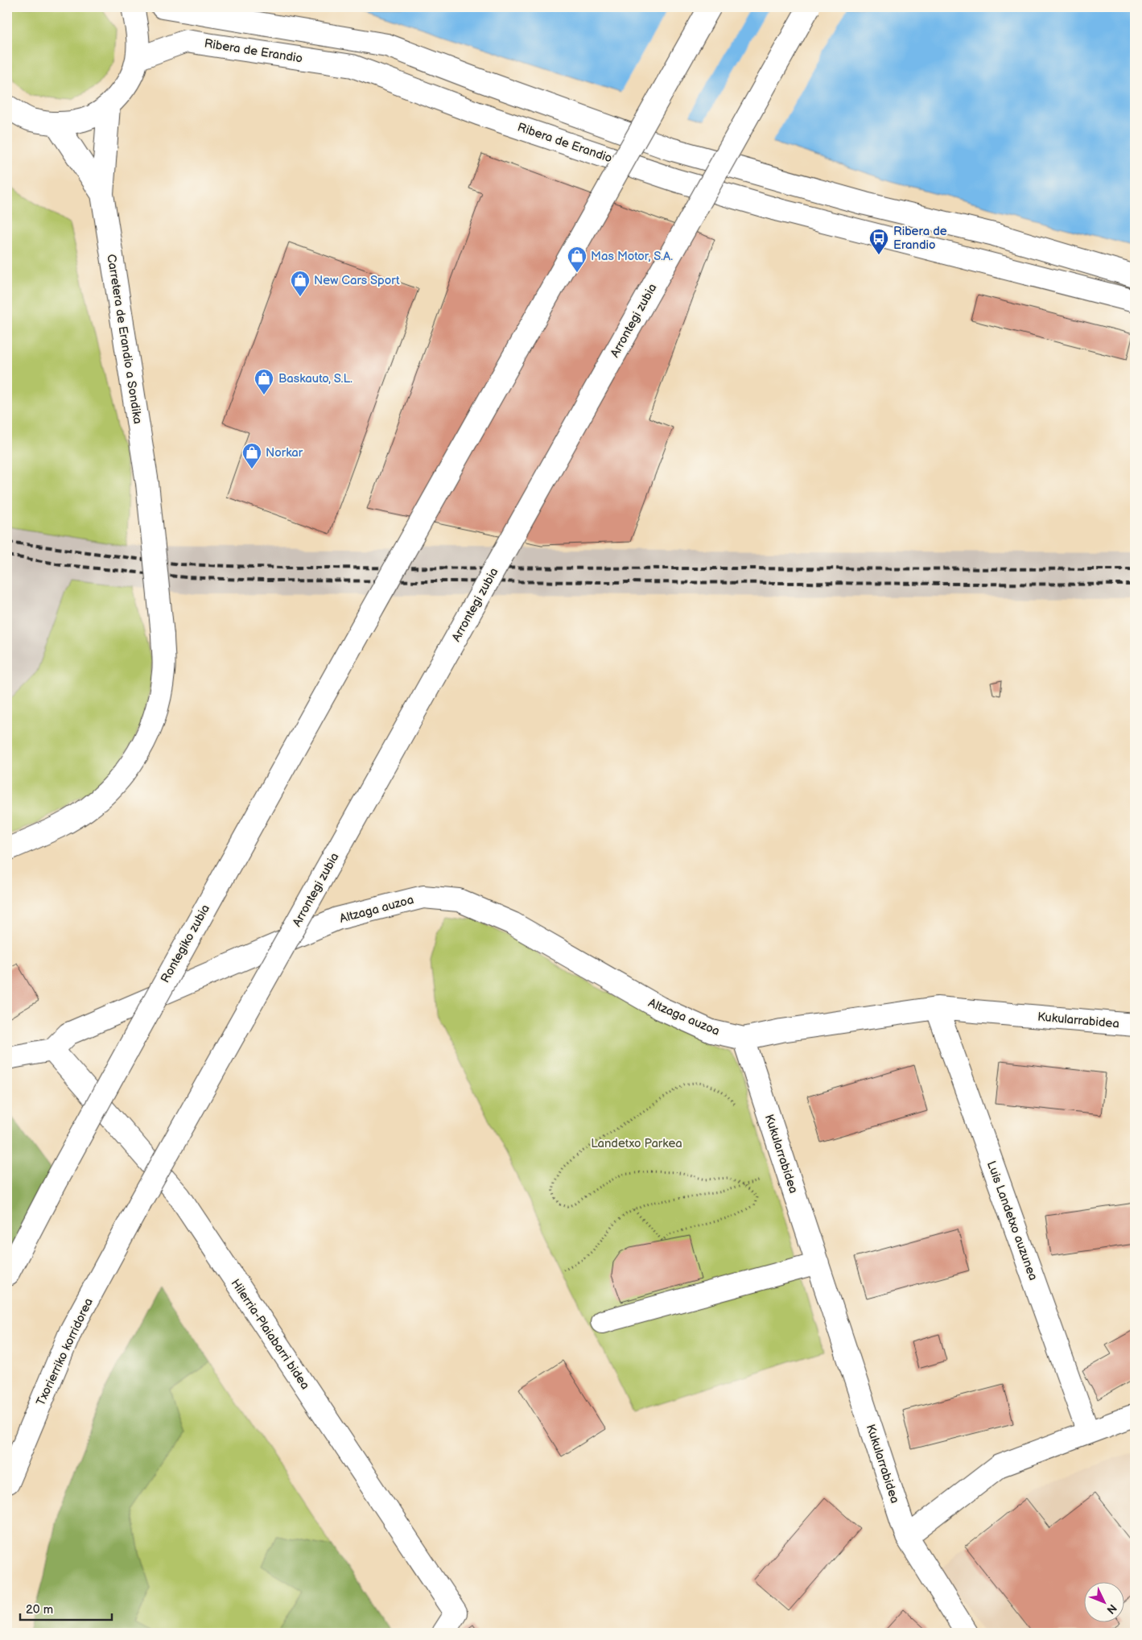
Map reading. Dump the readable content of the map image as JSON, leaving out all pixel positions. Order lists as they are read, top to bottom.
{
  "streets": {
    "main road": [
      "Ribera de Erandio",
      "Arrontegi zubia",
      "Carretera de Erandio a Sondika",
      "Altzaga auzoa",
      "Rontegiko zubia",
      "Kukularrabidea",
      "Luis Landetxo auzunea",
      "Hilerria-Plaiabarri bidea",
      "Txorierriko korridorea"
    ]
  },
  "crossings": [
    ["Arrontegi zubia", "Txorierriko korridorea"],
    ["Altzaga auzoa", "Kukularrabidea"],
    ["Altzaga auzoa", "Hilerria-Plaiabarri bidea"],
    ["Kukularrabidea", "Luis Landetxo auzunea"]
  ],
  "parks": ["Landetxo Parkea"],
  "places": {
    "bus stop": ["Ribera de Erandio"],
    "shop": [
      "Mas Motor, S.A.",
      "New Cars Sport",
      "Baskauto, S.L.",
      "Norkar"
    ]
  },
  "scale_bar": "20 m",
  "north": "bottom right"
}
